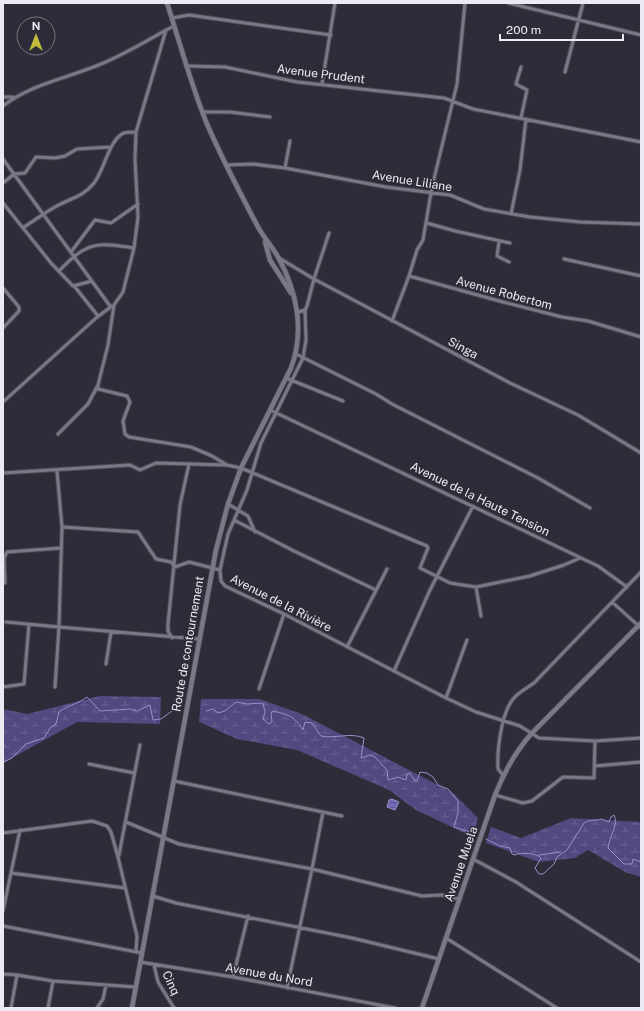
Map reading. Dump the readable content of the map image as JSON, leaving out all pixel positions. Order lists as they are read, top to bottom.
{
  "streets": {
    "street": [
      "Avenue Prudent",
      "Avenue Liliane",
      "Avenue Robertom",
      "Singa",
      "Avenue de la Haute Tension",
      "Avenue de la Rivière",
      "Route de contournement",
      "Avenue Muela",
      "Avenue du Nord",
      "Cinq"
    ]
  },
  "crossings": [
    ["Avenue Prudent", "Route de contournement"],
    ["Avenue Liliane", "Route de contournement"],
    ["Singa", "Route de contournement"],
    ["Avenue de la Haute Tension", "Route de contournement"],
    ["Avenue de la Rivière", "Route de contournement"],
    ["Avenue de la Rivière", "Avenue Muela"],
    ["Route de contournement", "Avenue du Nord"],
    ["Avenue du Nord", "Cinq"]
  ],
  "scale_bar": "200 m",
  "north": "top"
}
